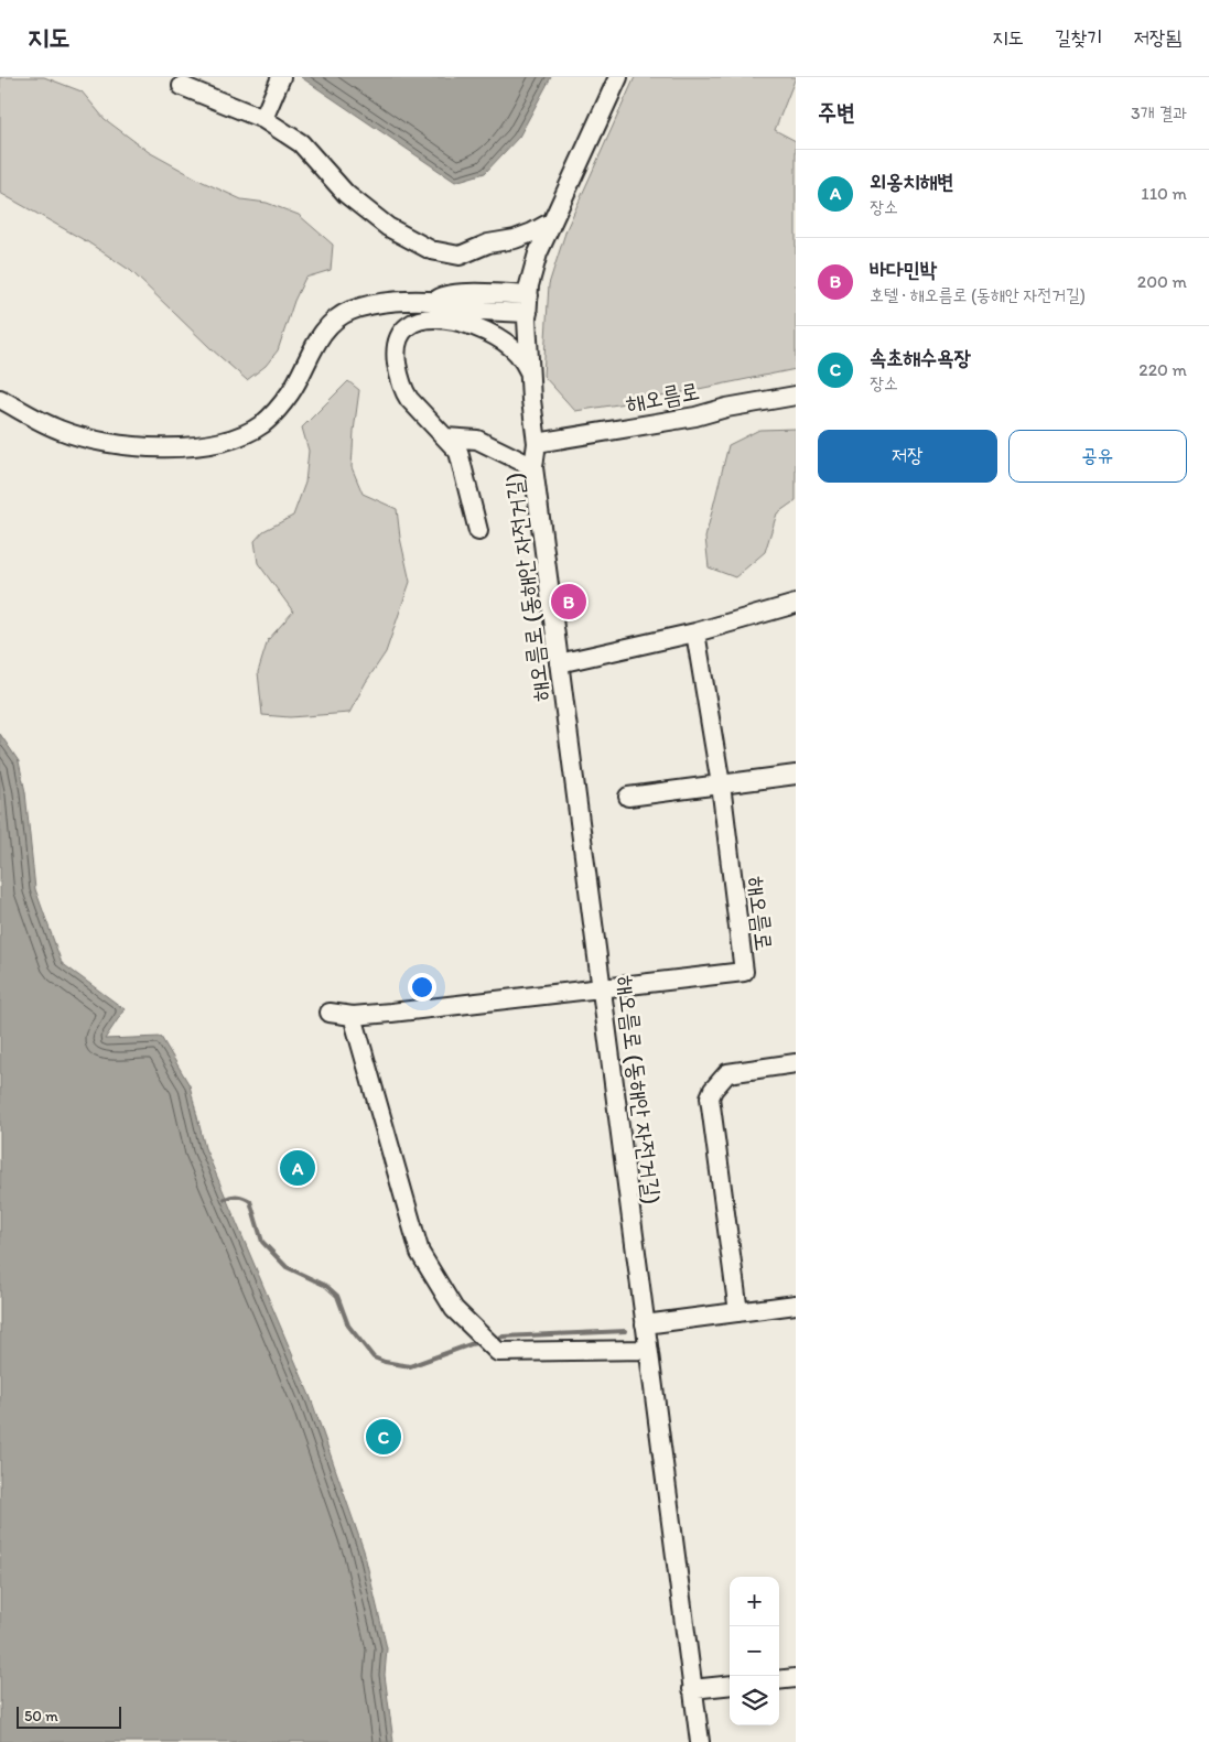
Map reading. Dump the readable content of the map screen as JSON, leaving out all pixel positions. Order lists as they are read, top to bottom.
{
  "streets": {
    "street": ["해오름로", "해오름로 (동해안 자전거길)"]
  },
  "crossings": [
    ["해오름로", "해오름로 (동해안 자전거길)"]
  ],
  "scale_bar": "50 m",
  "page": {
    "header": "지도",
    "nav": ["지도", "길찾기", "저장됨"],
    "heading": ["주변", "3개 결과"],
    "list": [
      {
        "mark": "A",
        "name": "외옹치해변",
        "note": "장소",
        "value": "110 m"
      },
      {
        "mark": "B",
        "name": "바다민박",
        "note": "호텔 · 해오름로 (동해안 자전거길)",
        "value": "200 m"
      },
      {
        "mark": "C",
        "name": "속초해수욕장",
        "note": "장소",
        "value": "220 m"
      }
    ],
    "buttons": ["저장", "공유"],
    "pins": ["B", "A", "C"],
    "map_buttons": ["+", "−"],
    "scale": "50 m"
  }
}
